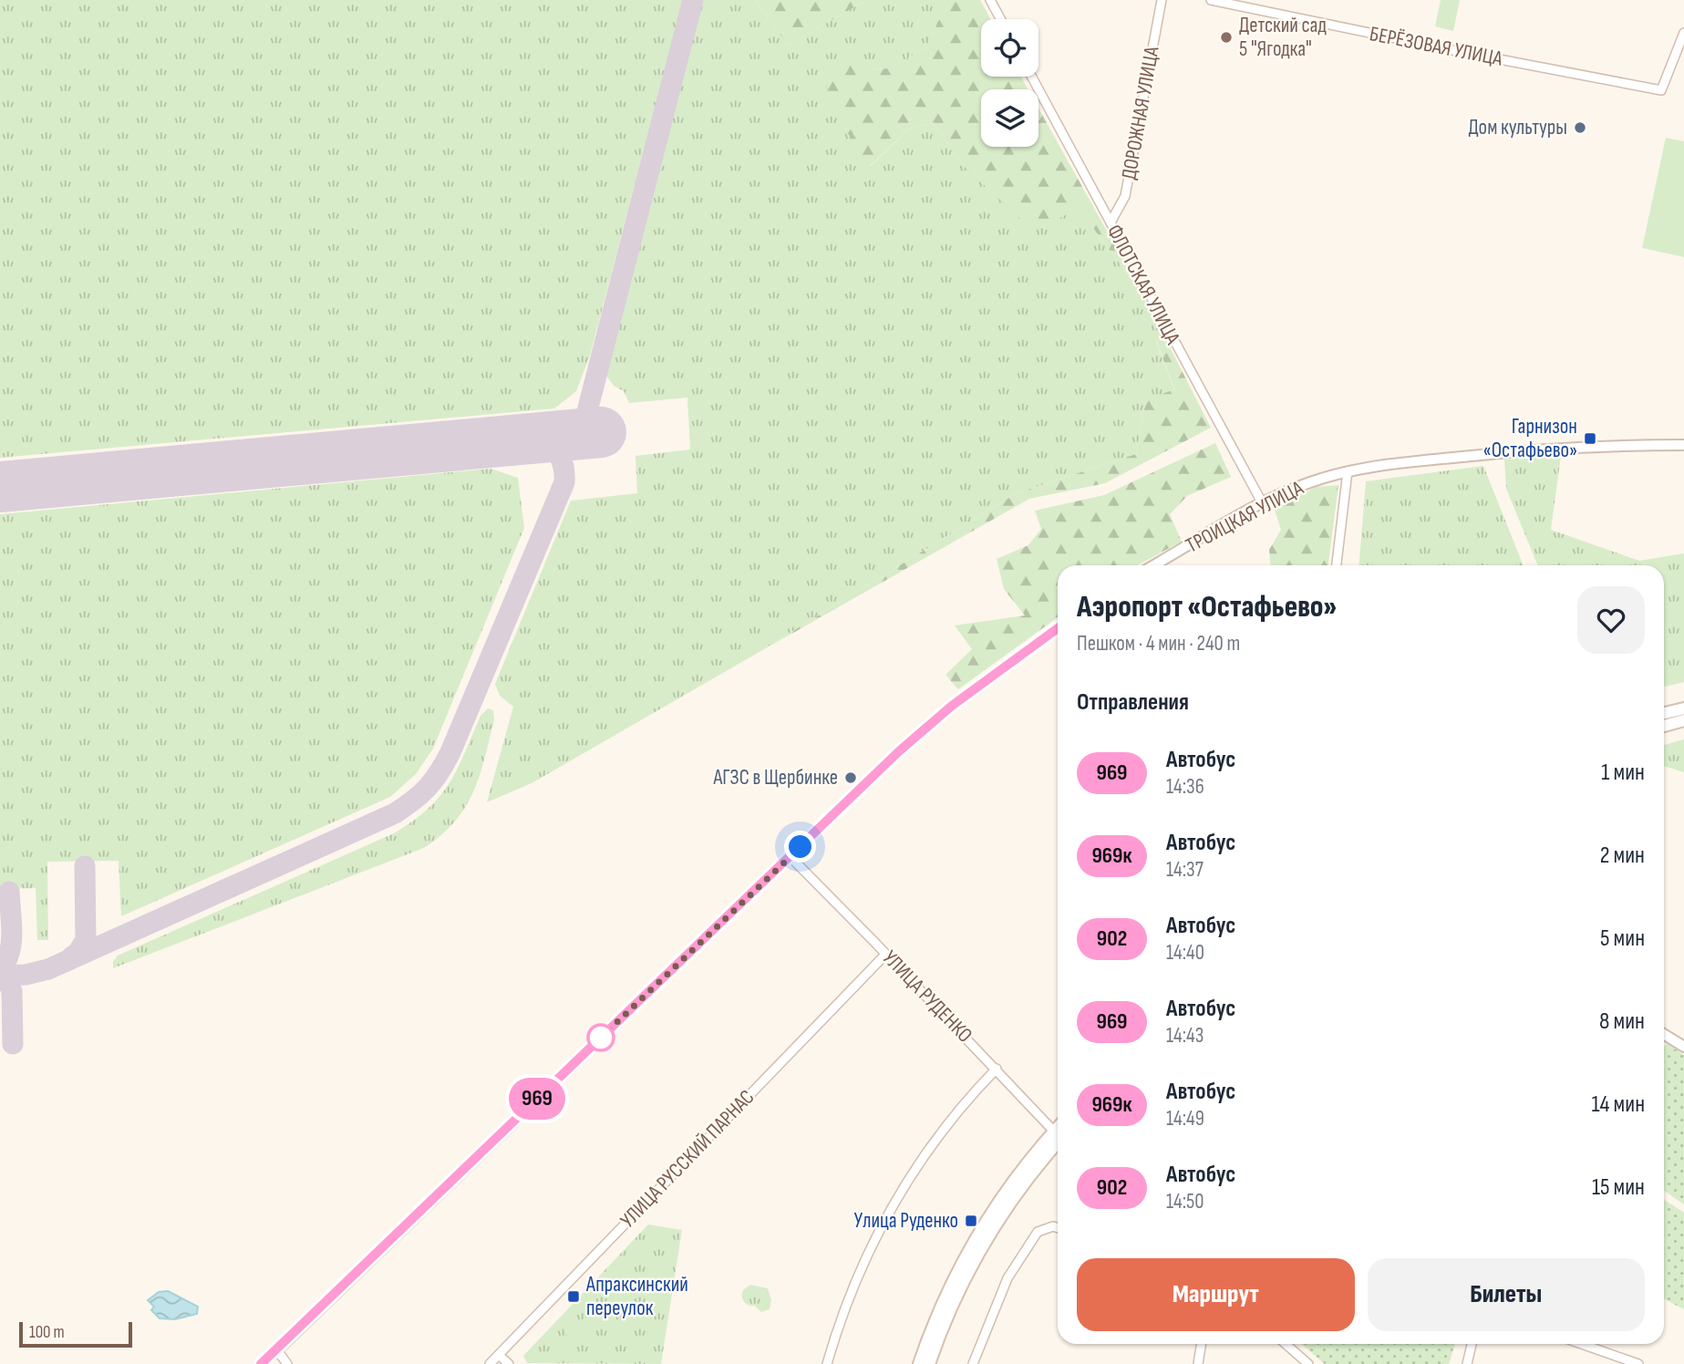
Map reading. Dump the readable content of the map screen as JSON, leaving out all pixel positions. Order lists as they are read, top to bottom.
{
  "streets": {
    "street": [
      "БЕРЁЗОВАЯ УЛИЦА",
      "ДОРОЖНАЯ УЛИЦА",
      "ФЛОТСКАЯ УЛИЦА",
      "ТРОИЦКАЯ УЛИЦА",
      "УЛИЦА РУДЕНКО",
      "УЛИЦА РУССКИЙ ПАРНАС"
    ]
  },
  "crossings": [
    ["ДОРОЖНАЯ УЛИЦА", "ФЛОТСКАЯ УЛИЦА"],
    ["ФЛОТСКАЯ УЛИЦА", "ТРОИЦКАЯ УЛИЦА"],
    ["УЛИЦА РУДЕНКО", "УЛИЦА РУССКИЙ ПАРНАС"]
  ],
  "places": {
    "other": ["Детский сад 5 \"Ягодка\"", "Дом культуры", "АГЗС в Щербинке"],
    "transit": ["Гарнизон «Остафьево»", "Улица Руденко", "Апраксинский переулок"]
  },
  "lines": ["bus line 969"],
  "scale_bar": "100 m",
  "page": {
    "on_map": "969",
    "heading": [
      ["Аэропорт «Остафьево»", "Пешком · 4 мин · 240 m"],
      "Отправления"
    ],
    "list": [
      {
        "mark": "969",
        "name": "Автобус",
        "note": "14:36",
        "value": "1 мин"
      },
      {
        "mark": "969к",
        "name": "Автобус",
        "note": "14:37",
        "value": "2 мин"
      },
      {
        "mark": "902",
        "name": "Автобус",
        "note": "14:40",
        "value": "5 мин"
      },
      {
        "mark": "969",
        "name": "Автобус",
        "note": "14:43",
        "value": "8 мин"
      },
      {
        "mark": "969к",
        "name": "Автобус",
        "note": "14:49",
        "value": "14 мин"
      },
      {
        "mark": "902",
        "name": "Автобус",
        "note": "14:50",
        "value": "15 мин"
      }
    ],
    "buttons": ["Маршрут", "Билеты"],
    "scale": "100 m"
  }
}
